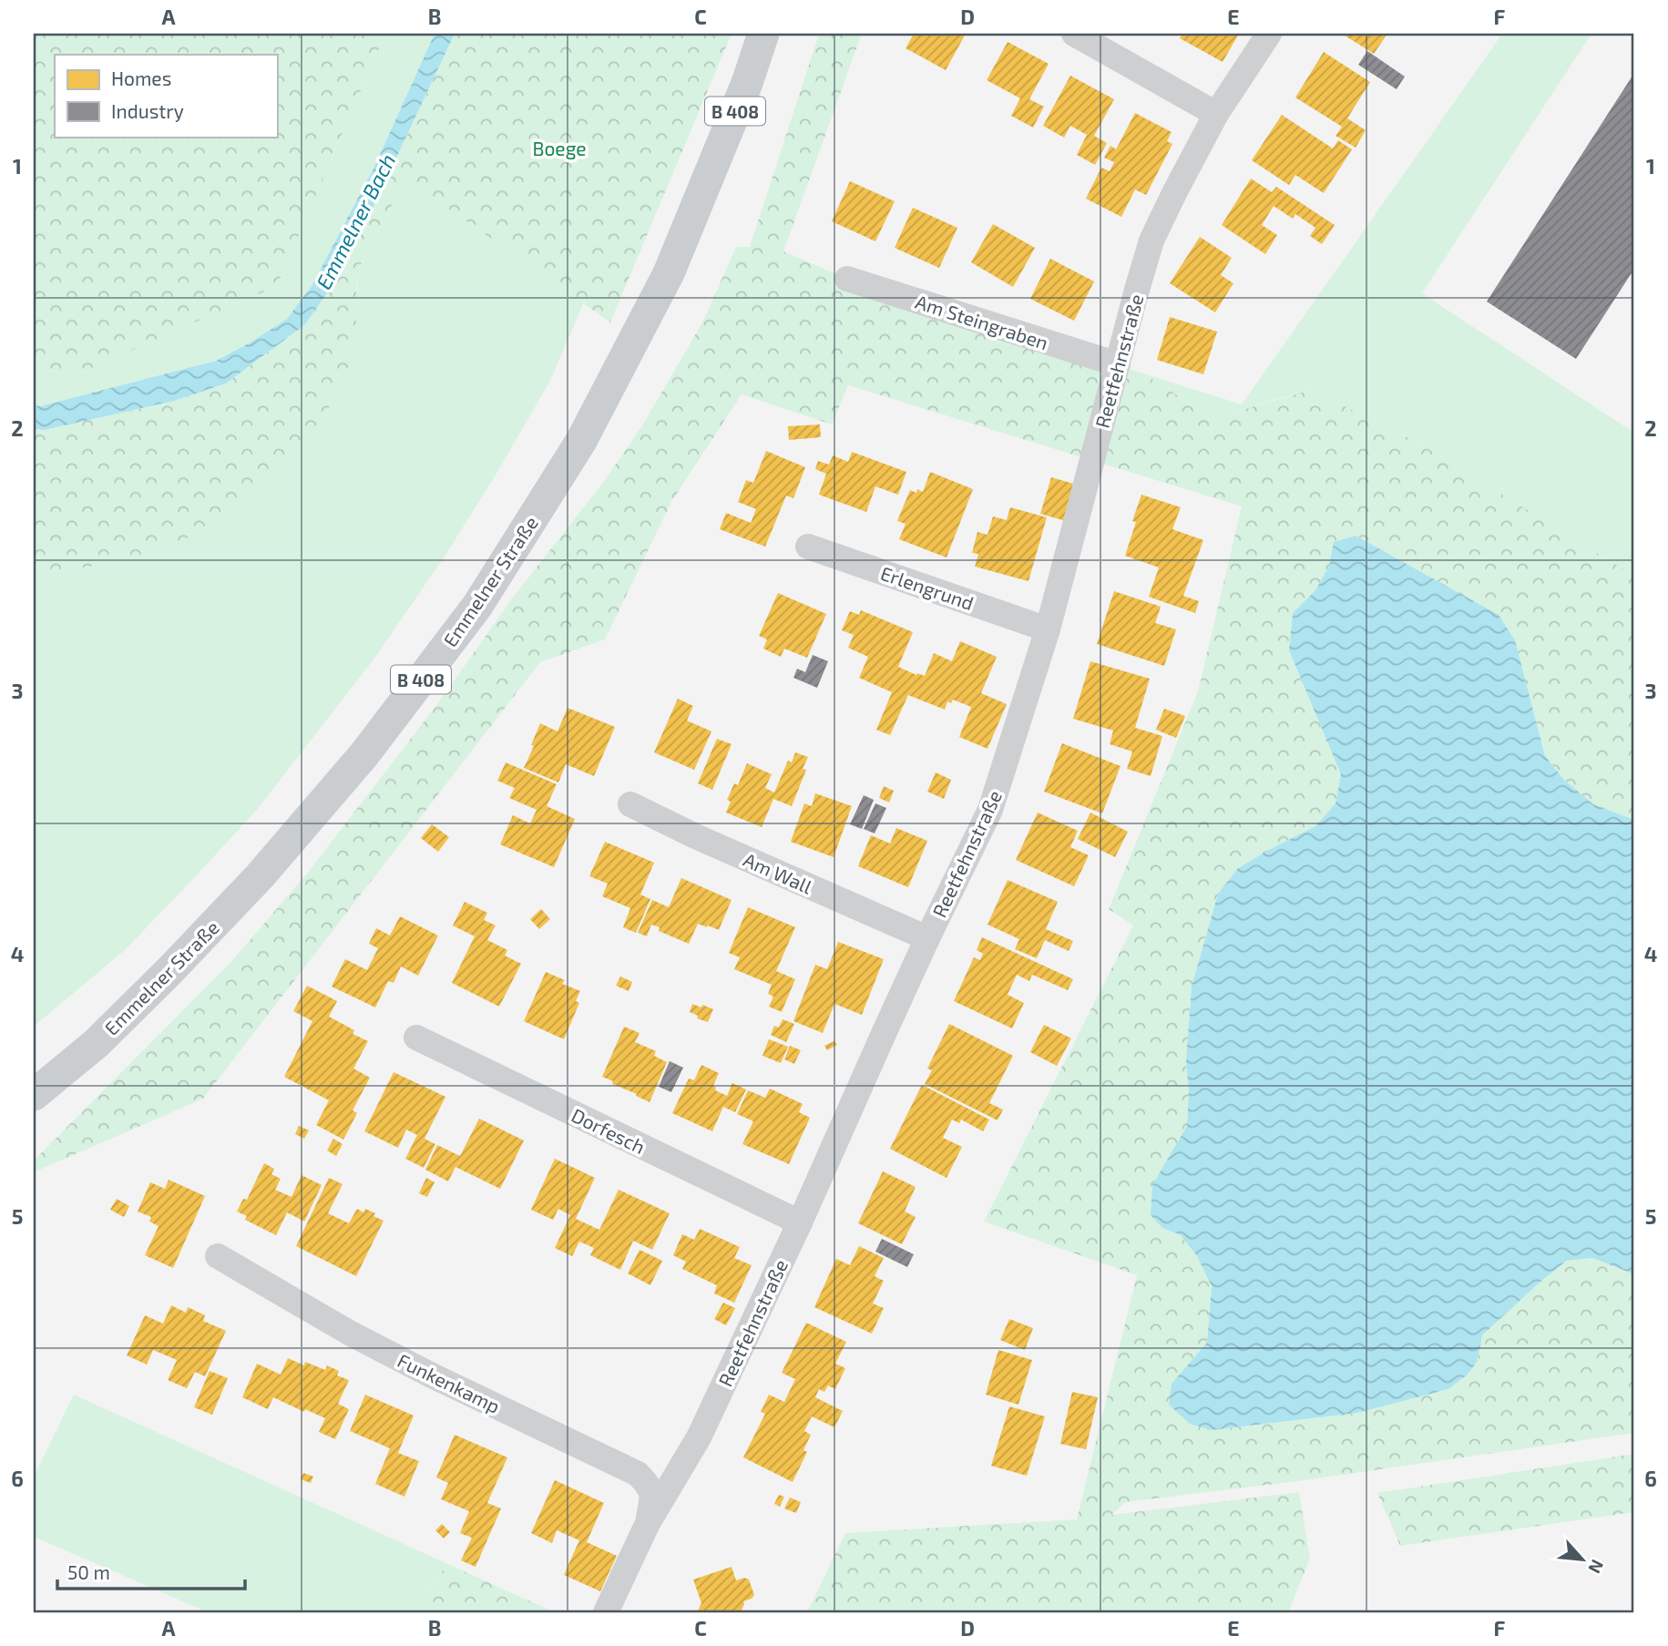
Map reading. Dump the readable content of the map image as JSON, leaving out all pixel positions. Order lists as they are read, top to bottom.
{
  "streets": {
    "main road": ["B 408", "Emmelner Straße"],
    "street": [
      "Am Steingraben",
      "Reetfehnstraße",
      "Erlengrund",
      "Am Wall",
      "Dorfesch",
      "Funkenkamp"
    ]
  },
  "crossings": [
    ["Am Steingraben", "Reetfehnstraße"],
    ["Reetfehnstraße", "Erlengrund"],
    ["Reetfehnstraße", "Am Wall"],
    ["Reetfehnstraße", "Dorfesch"],
    ["Reetfehnstraße", "Funkenkamp"]
  ],
  "water": ["Emmelner Bach"],
  "parks": ["Boege"],
  "legend": ["Homes", "Industry"],
  "scale_bar": "50 m",
  "north": "bottom right",
  "grid": {
    "columns": [
      "A",
      "B",
      "C",
      "D",
      "E",
      "F"
    ],
    "rows": [
      "1",
      "2",
      "3",
      "4",
      "5",
      "6"
    ]
  }
}
